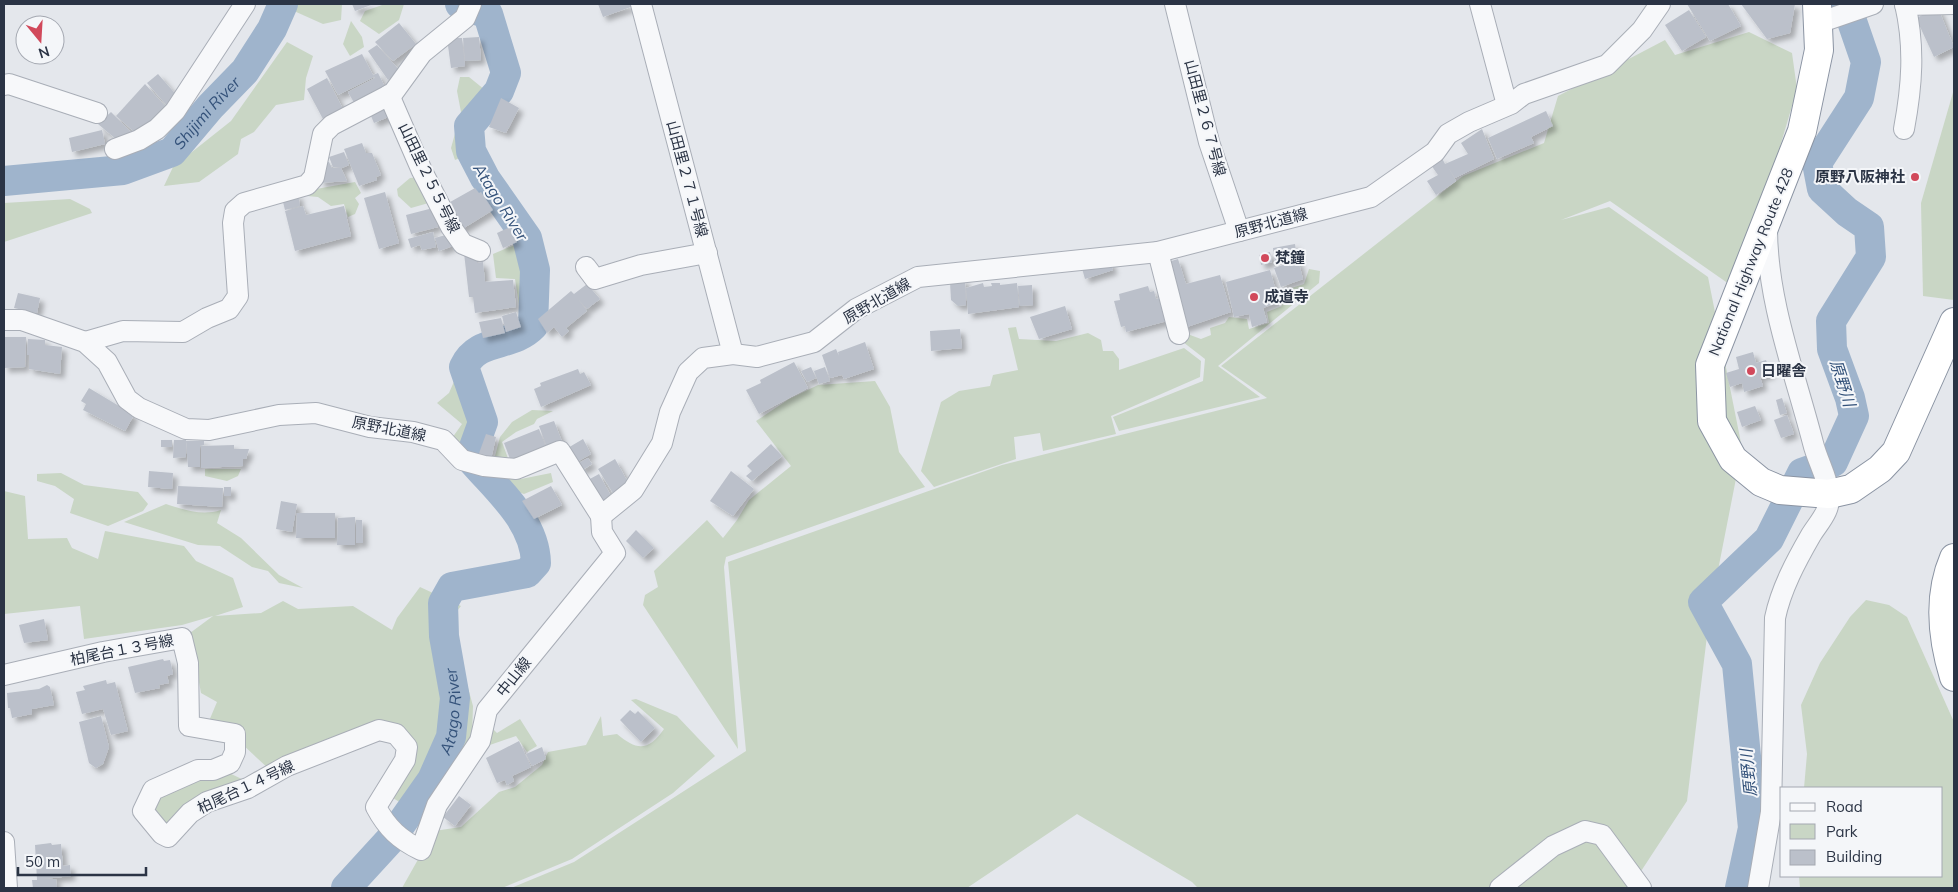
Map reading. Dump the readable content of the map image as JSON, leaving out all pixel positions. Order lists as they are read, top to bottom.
{
  "streets": {
    "highway": ["National Highway Route 428"],
    "street": [
      "山田里２６７号線",
      "山田里２５５号線",
      "山田里２７１号線",
      "原野北道線",
      "柏尾台１３号線",
      "中山線",
      "柏尾台１４号線"
    ]
  },
  "crossings": [
    ["山田里２６７号線", "原野北道線"],
    ["山田里２７１号線", "原野北道線"],
    ["原野北道線", "中山線"],
    ["柏尾台１３号線", "柏尾台１４号線"],
    ["中山線", "柏尾台１４号線"]
  ],
  "water": ["Shijimi River", "Atago River", "原野川"],
  "places": [
    "原野八阪神社",
    "梵鐘",
    "成道寺",
    "日曜舎"
  ],
  "legend": ["Road", "Park", "Building"],
  "scale_bar": "50 m",
  "north": "bottom"
}
